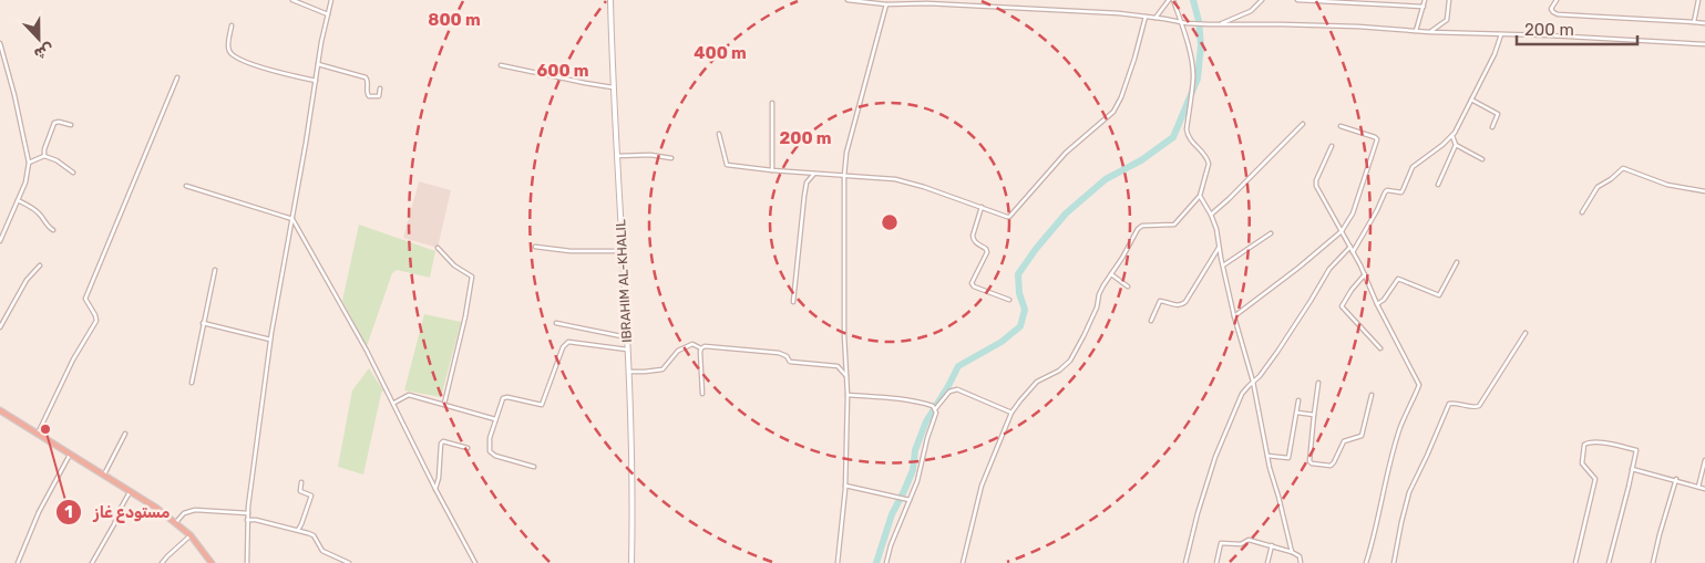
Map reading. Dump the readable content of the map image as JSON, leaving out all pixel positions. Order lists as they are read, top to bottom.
{
  "streets": {
    "street": ["IBRAHIM AL-KHALIL"]
  },
  "places": ["مستودع غاز"],
  "scale_bar": "200 m",
  "north": "bottom",
  "rings": [
    "800 m",
    "400 m",
    "600 m",
    "200 m"
  ]
}
